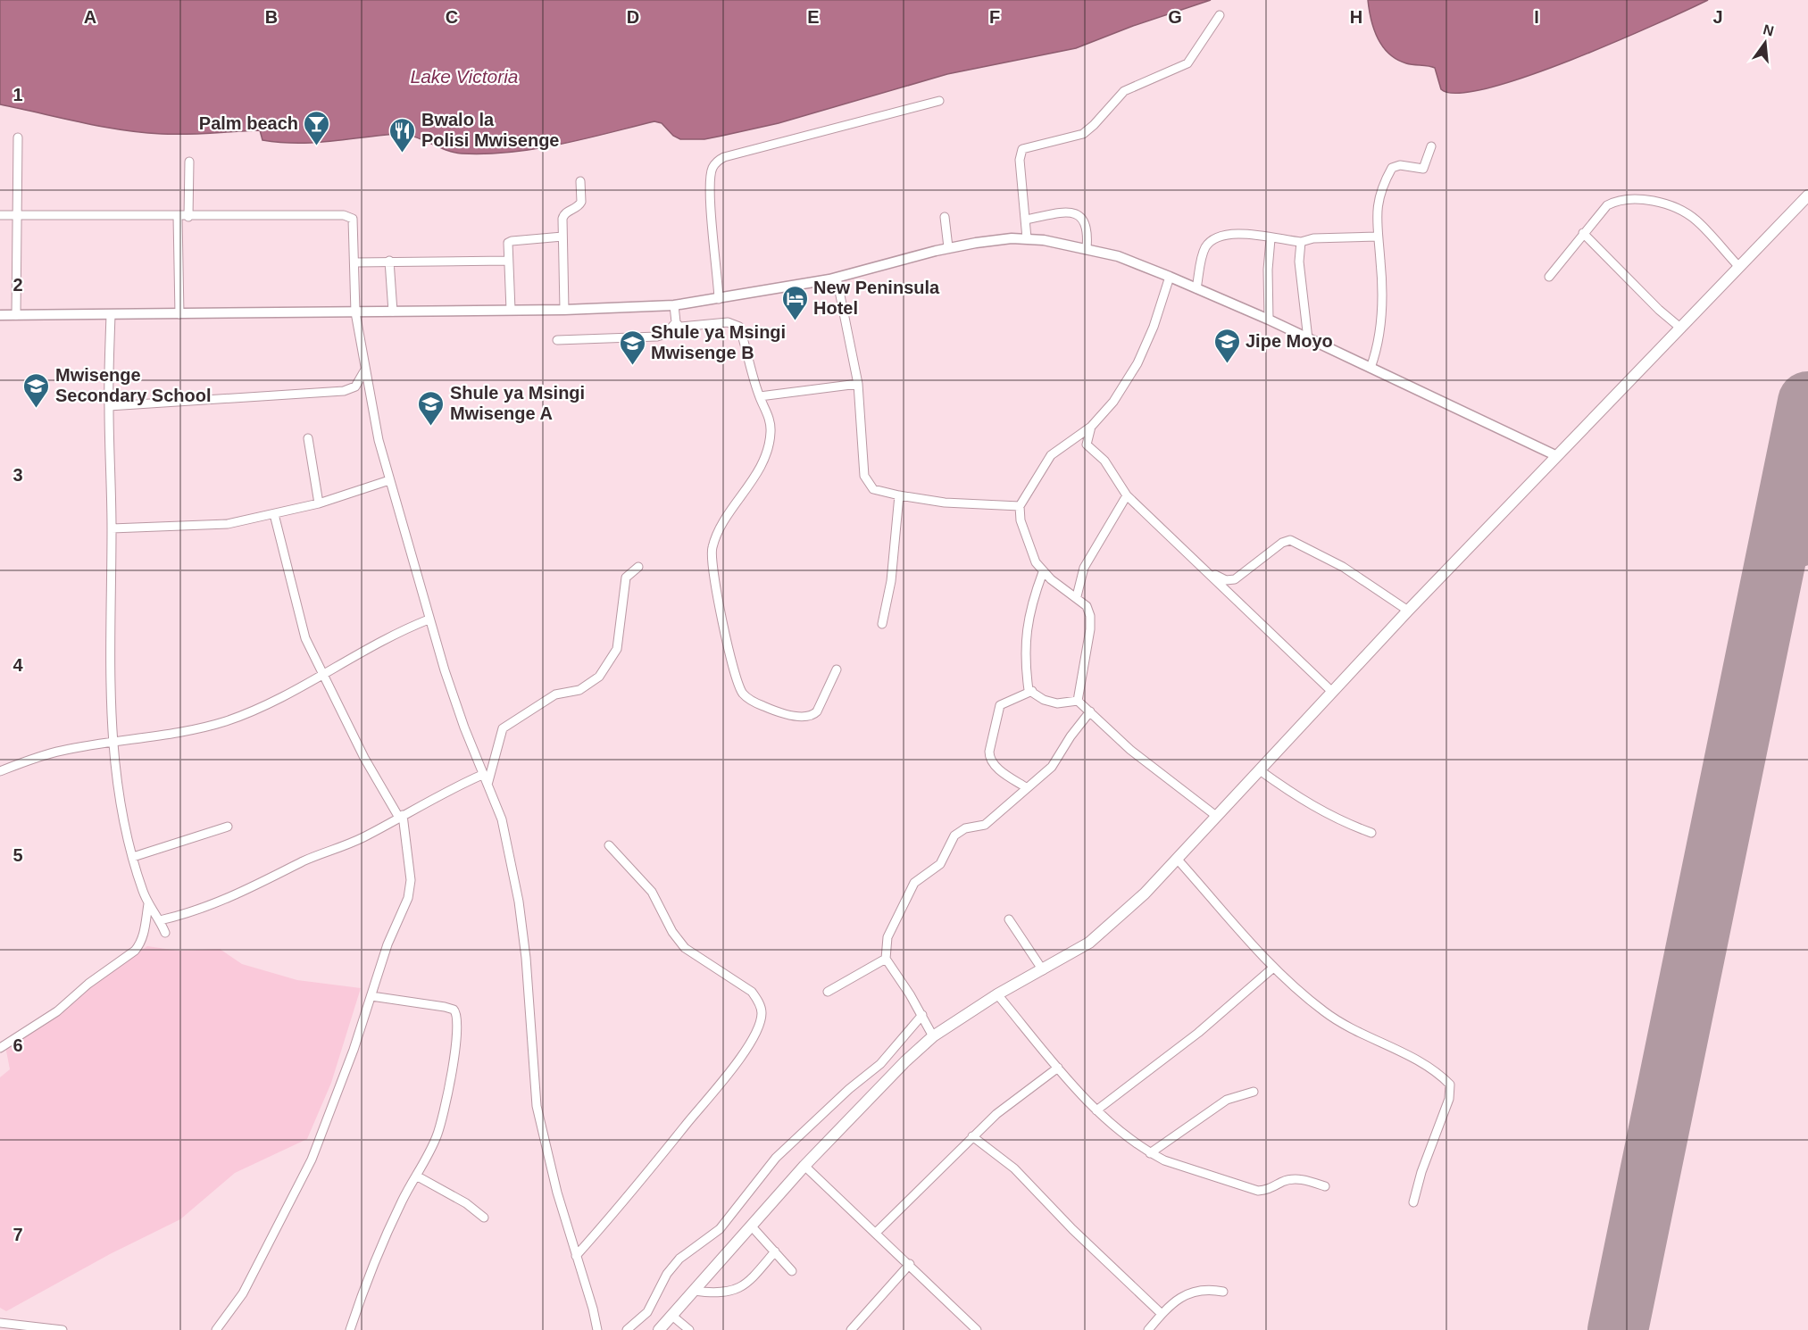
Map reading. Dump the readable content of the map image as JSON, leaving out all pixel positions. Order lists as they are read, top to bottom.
{
  "water": ["Lake Victoria"],
  "places": {
    "bar": ["Palm beach"],
    "restaurant": ["Bwalo la Polisi Mwisenge"],
    "hotel": ["New Peninsula Hotel"],
    "school or university": [
      "Jipe Moyo",
      "Shule ya Msingi Mwisenge B",
      "Mwisenge Secondary School",
      "Shule ya Msingi Mwisenge A"
    ]
  },
  "north": "top",
  "grid": {
    "columns": [
      "A",
      "B",
      "C",
      "D",
      "E",
      "F",
      "G",
      "H",
      "I",
      "J"
    ],
    "rows": [
      "1",
      "2",
      "3",
      "4",
      "5",
      "6",
      "7"
    ]
  }
}
